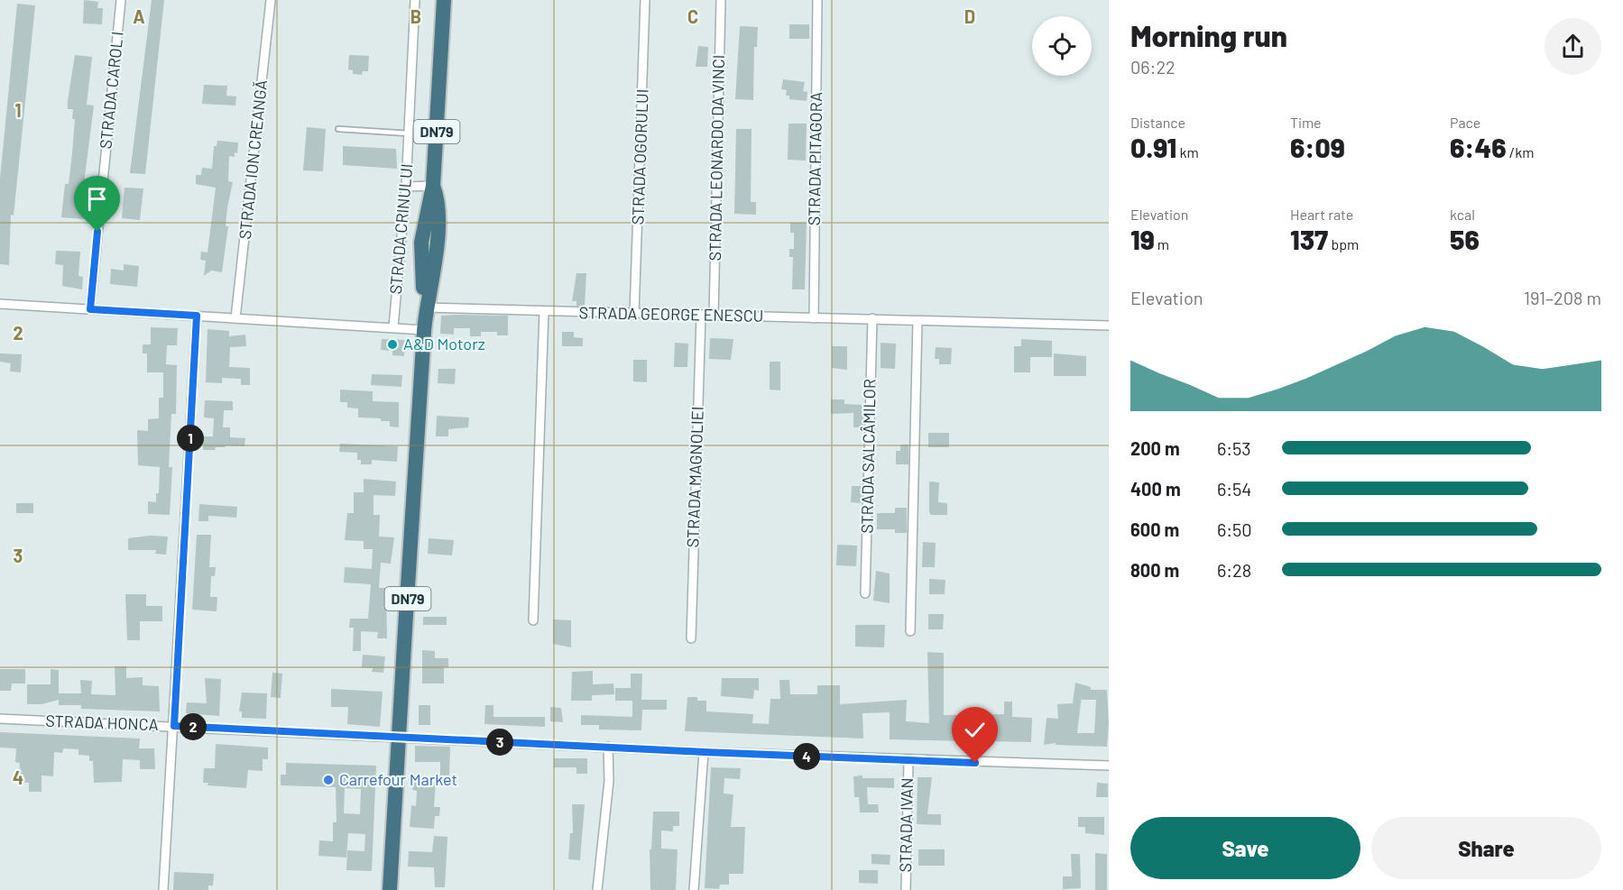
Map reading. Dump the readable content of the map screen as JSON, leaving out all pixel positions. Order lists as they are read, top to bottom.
{
  "streets": {
    "highway": ["DN79"],
    "street": [
      "STRADA CAROL I",
      "STRADA OGORULUI",
      "STRADA LEONARDO DA VINCI",
      "STRADA PITAGORA",
      "STRADA ION CREANGĂ",
      "STRADA CRINULUI",
      "STRADA GEORGE ENESCU",
      "STRADA SALCÂMILOR",
      "STRADA MAGNOLIEI",
      "STRADA HONCA",
      "STRADA IVAN"
    ]
  },
  "crossings": [
    ["DN79", "STRADA GEORGE ENESCU"],
    ["DN79", "STRADA HONCA"],
    ["STRADA OGORULUI", "STRADA GEORGE ENESCU"],
    ["STRADA LEONARDO DA VINCI", "STRADA GEORGE ENESCU"],
    ["STRADA PITAGORA", "STRADA GEORGE ENESCU"],
    ["STRADA GEORGE ENESCU", "STRADA SALCÂMILOR"],
    ["STRADA GEORGE ENESCU", "STRADA MAGNOLIEI"],
    ["STRADA HONCA", "STRADA IVAN"]
  ],
  "places": ["A&D Motorz", "Carrefour Market"],
  "page": {
    "heading": ["Morning run", "06:22"],
    "stats": [
      ["Distance", "0.91 km"],
      ["Time", "6:09"],
      ["Pace", "6:46 /km"],
      ["Elevation", "19 m"],
      ["Heart rate", "137 bpm"],
      ["kcal", "56"]
    ],
    "chart": ["Elevation", "191–208 m"],
    "pins": [
      "1",
      "2",
      "3",
      "4"
    ],
    "list": [
      {
        "name": "200 m",
        "note": "6:53"
      },
      {
        "name": "400 m",
        "note": "6:54"
      },
      {
        "name": "600 m",
        "note": "6:50"
      },
      {
        "name": "800 m",
        "note": "6:28"
      }
    ],
    "buttons": ["Save", "Share"]
  },
  "grid": {
    "columns": [
      "A",
      "B",
      "C",
      "D"
    ],
    "rows": [
      "1",
      "2",
      "3",
      "4"
    ]
  }
}
